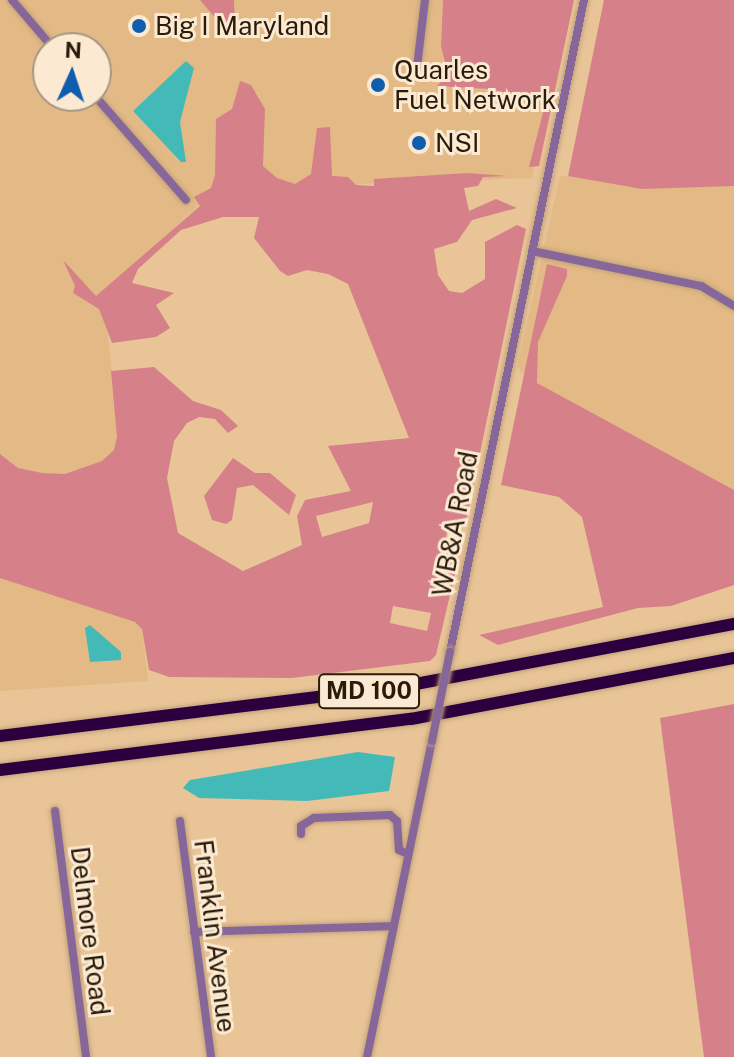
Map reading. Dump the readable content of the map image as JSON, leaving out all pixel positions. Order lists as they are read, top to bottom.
{
  "streets": {
    "highway": ["MD 100"],
    "street": ["WB&A Road", "Delmore Road", "Franklin Avenue"]
  },
  "places": ["Big I Maryland", "Quarles Fuel Network", "NSI"],
  "north": "top"
}
